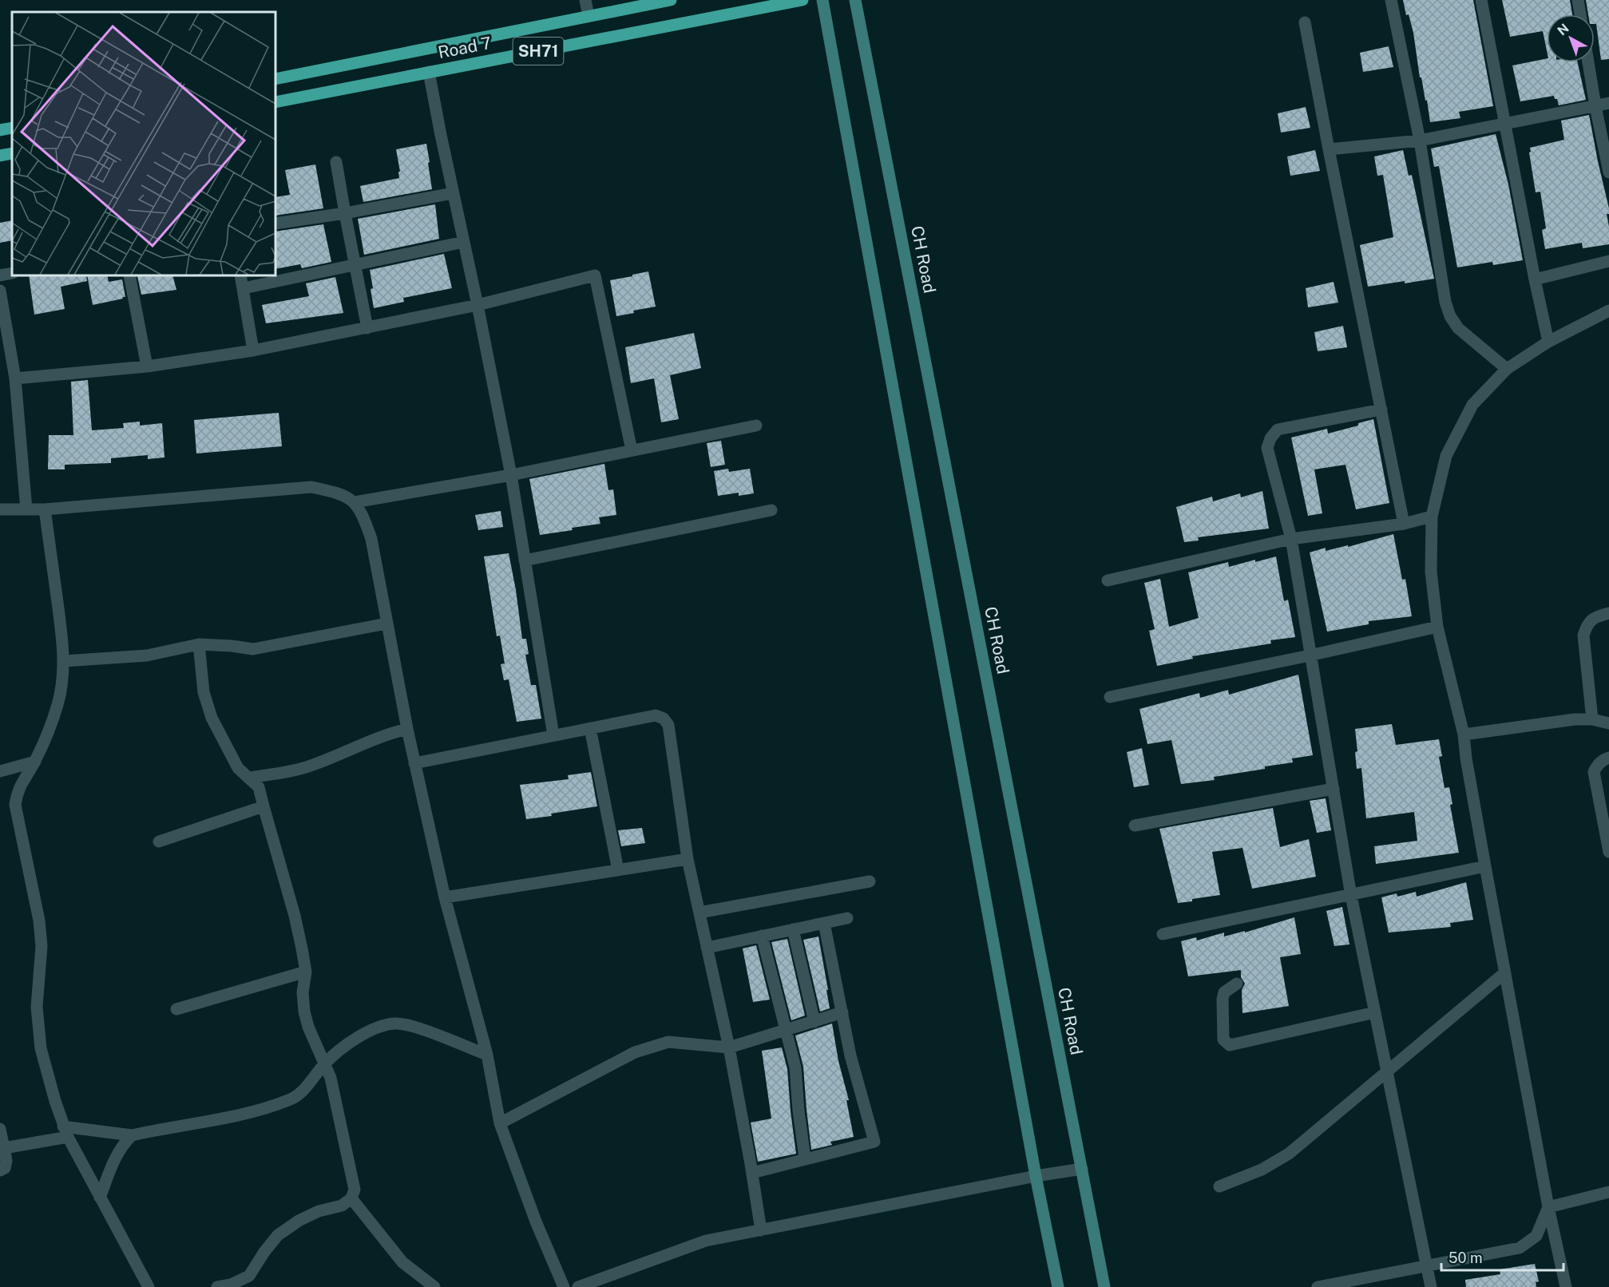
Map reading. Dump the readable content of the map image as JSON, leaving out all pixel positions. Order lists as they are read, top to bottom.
{
  "streets": {
    "main road": ["Road 7", "SH71"],
    "street": ["CH Road"]
  },
  "scale_bar": "50 m",
  "north": "top left"
}
